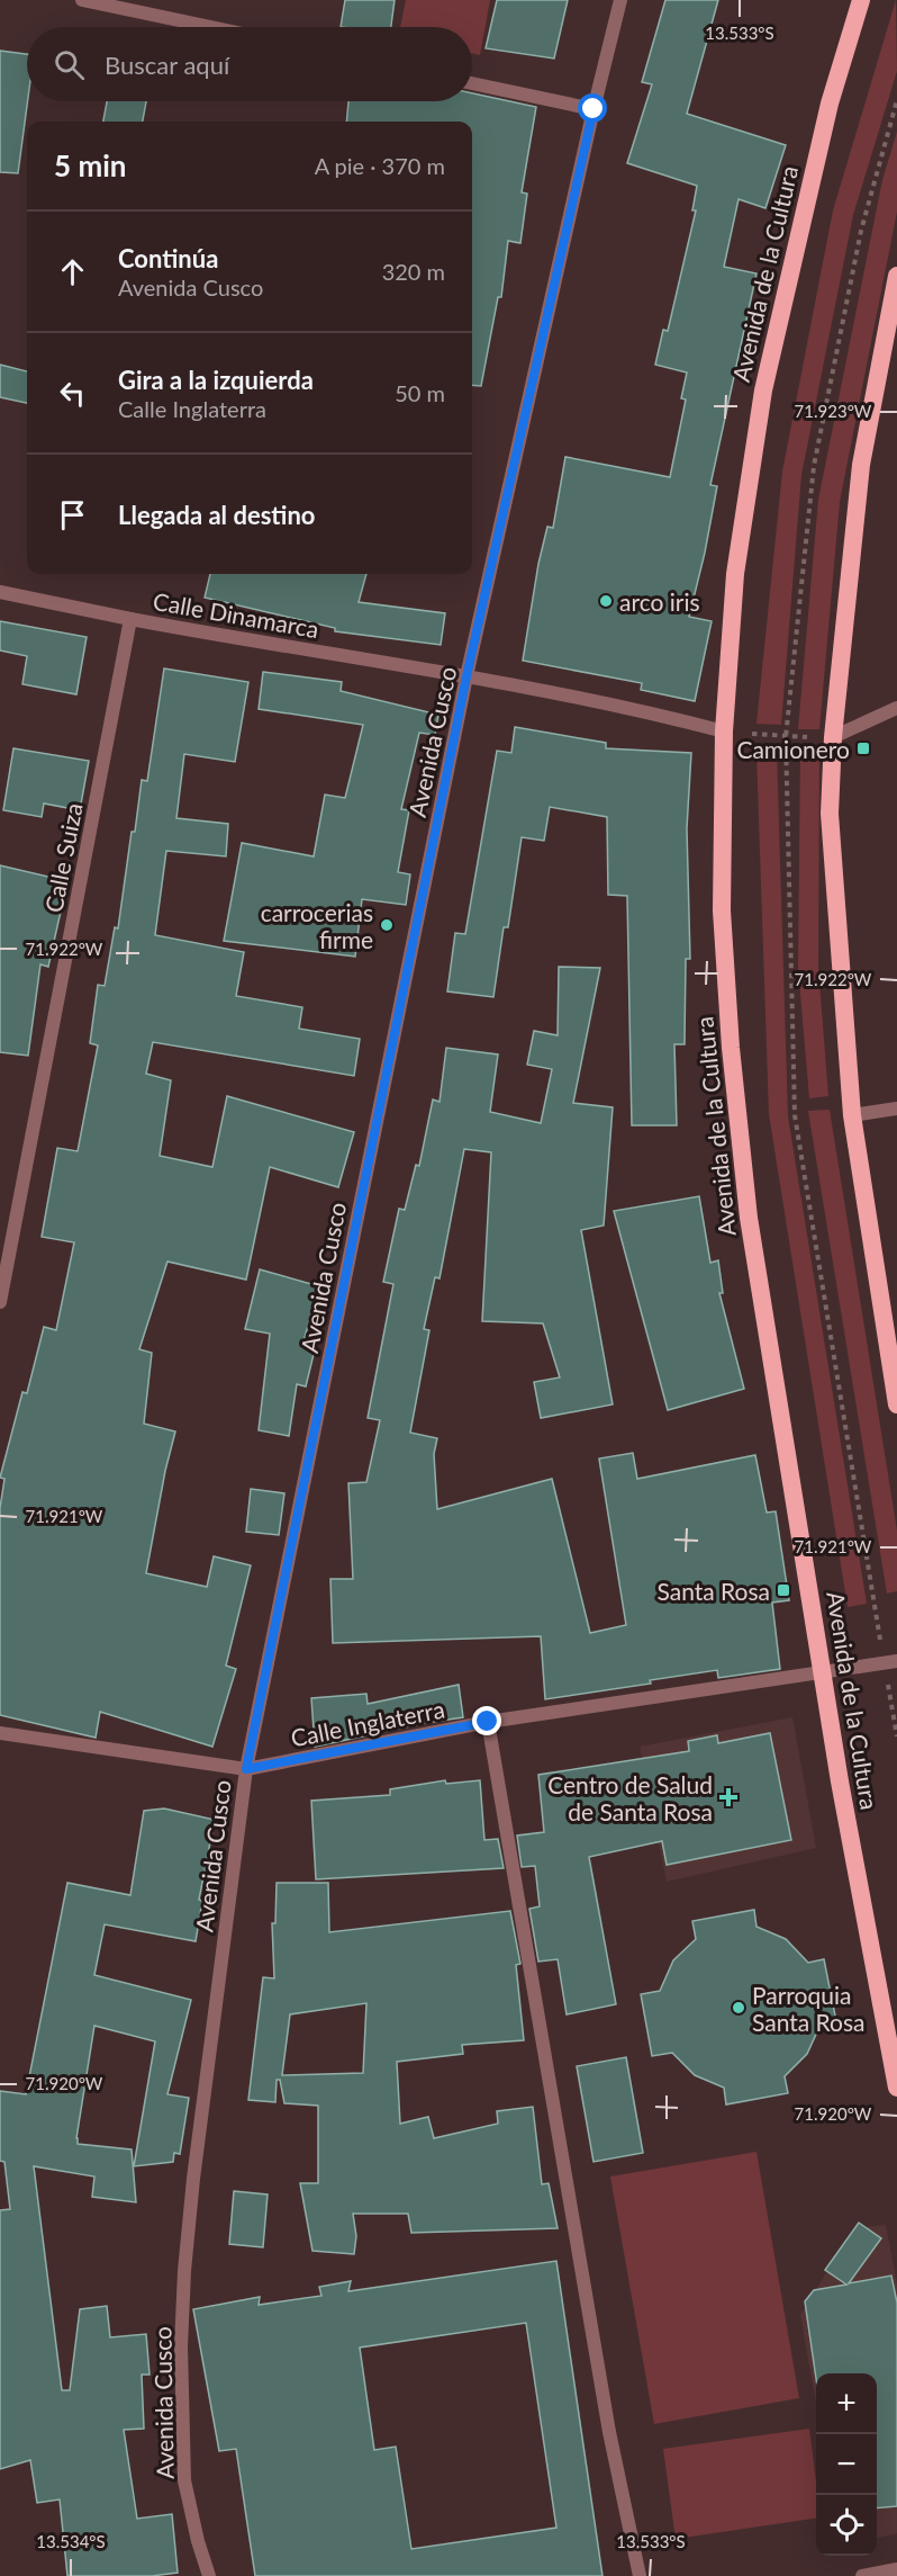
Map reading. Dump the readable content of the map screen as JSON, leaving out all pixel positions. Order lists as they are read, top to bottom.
{
  "streets": {
    "highway": ["Avenida de la Cultura"],
    "street": [
      "Calle Dinamarca",
      "Avenida Cusco",
      "Calle Suiza",
      "Calle Inglaterra"
    ]
  },
  "crossings": [
    ["Avenida de la Cultura", "Calle Dinamarca"],
    ["Avenida de la Cultura", "Calle Inglaterra"],
    ["Calle Dinamarca", "Avenida Cusco"],
    ["Calle Dinamarca", "Calle Suiza"],
    ["Avenida Cusco", "Calle Inglaterra"]
  ],
  "places": {
    "other": ["arco iris", "carrocerias firme", "Parroquia Santa Rosa"],
    "transit": ["Camionero", "Santa Rosa"],
    "health": ["Centro de Salud de Santa Rosa"]
  },
  "page": {
    "search": "Buscar aquí",
    "heading": ["5 min", "A pie · 370 m"],
    "list": [
      ["Continúa", "Avenida Cusco", "320 m"],
      ["Gira a la izquierda", "Calle Inglaterra", "50 m"],
      "Llegada al destino"
    ],
    "map_buttons": ["+", "−"]
  },
  "coordinates": [
    "13.533°S",
    "71.923°W",
    "71.922°W",
    "71.921°W",
    "71.920°W",
    "13.534°S"
  ]
}
